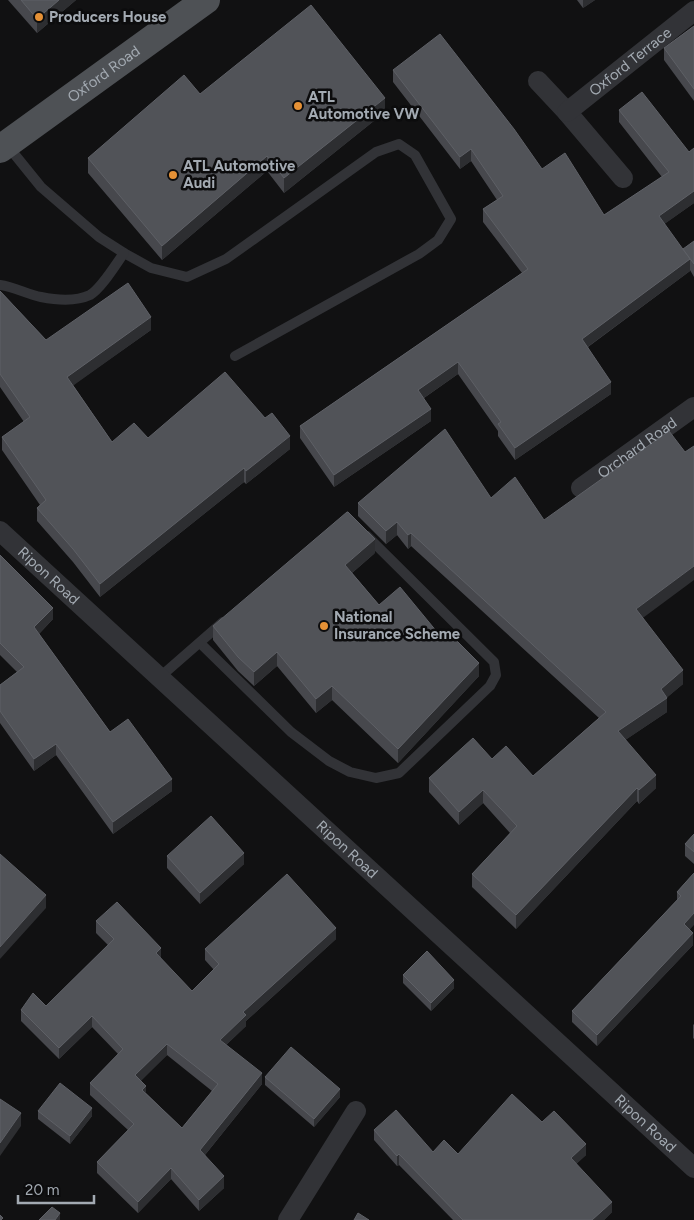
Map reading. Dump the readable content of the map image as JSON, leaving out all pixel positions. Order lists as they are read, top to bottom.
{
  "streets": {
    "main road": ["Oxford Road"],
    "street": ["Oxford Terrace", "Orchard Road", "Ripon Road"]
  },
  "places": [
    "Producers House",
    "ATL Automotive VW",
    "ATL Automotive Audi",
    "National Insurance Scheme"
  ],
  "scale_bar": "20 m"
}
